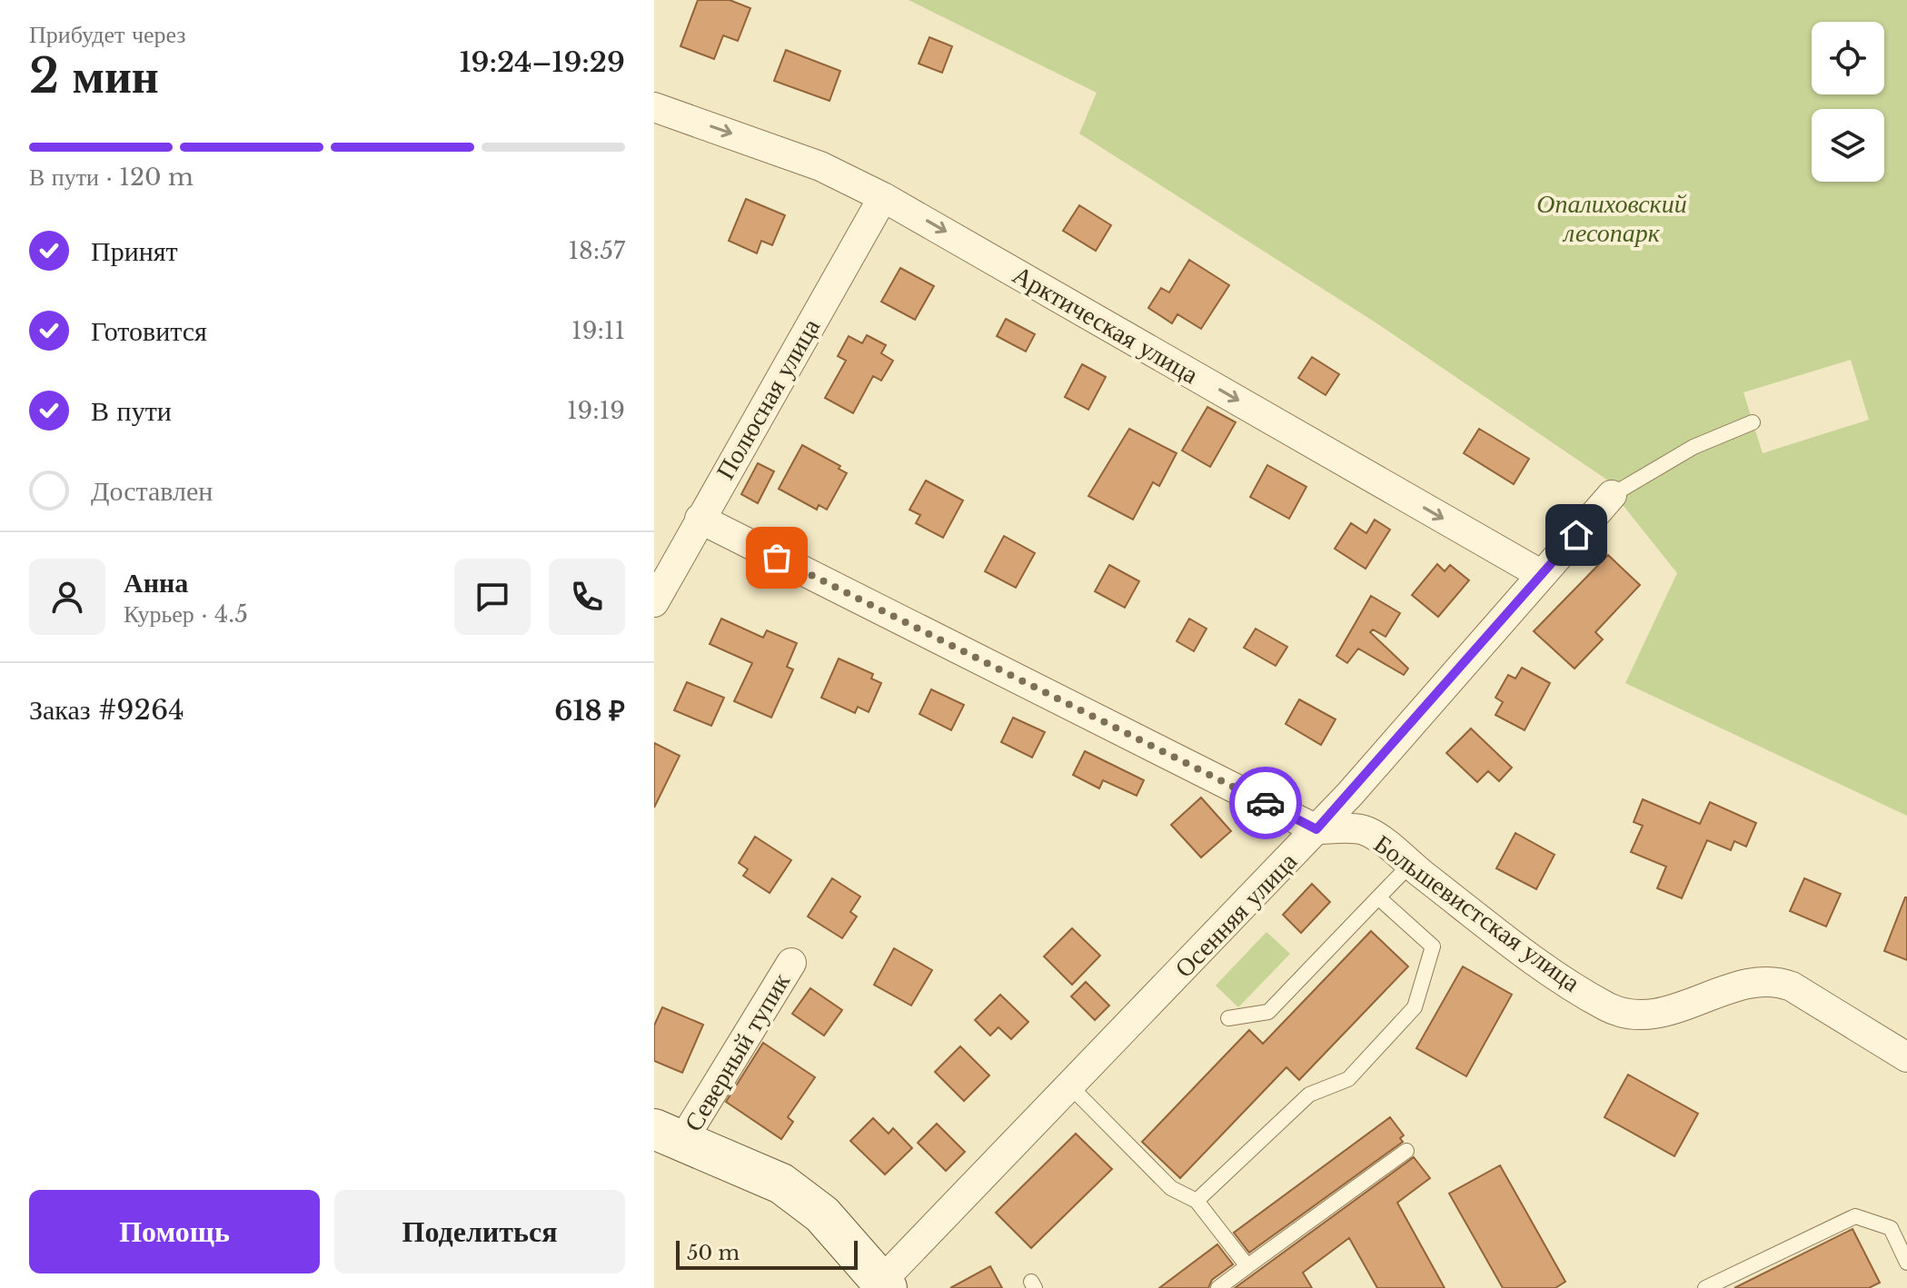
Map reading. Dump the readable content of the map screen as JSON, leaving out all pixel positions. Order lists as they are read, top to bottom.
{
  "streets": {
    "street": [
      "Арктическая улица",
      "Полюсная улица",
      "Большевистская улица",
      "Осенняя улица",
      "Северный тупик"
    ]
  },
  "crossings": [
    ["Арктическая улица", "Полюсная улица"],
    ["Арктическая улица", "Осенняя улица"],
    ["Полюсная улица", "Большевистская улица"],
    ["Большевистская улица", "Осенняя улица"]
  ],
  "one_way": ["Арктическая улица"],
  "parks": ["Опалиховский лесопарк"],
  "scale_bar": "50 m",
  "page": {
    "heading": ["2 мин", "Прибудет через", "19:24–19:29"],
    "panel": [
      "Анна",
      "Курьер · 4.5",
      "Заказ #9264",
      "618 ₽"
    ],
    "bar": "В пути · 120 m",
    "list": [
      ["Принят", "18:57"],
      ["Готовится", "19:11"],
      ["В пути", "19:19"],
      "Доставлен"
    ],
    "buttons": ["Помощь", "Поделиться"],
    "scale": "50 m"
  }
}
